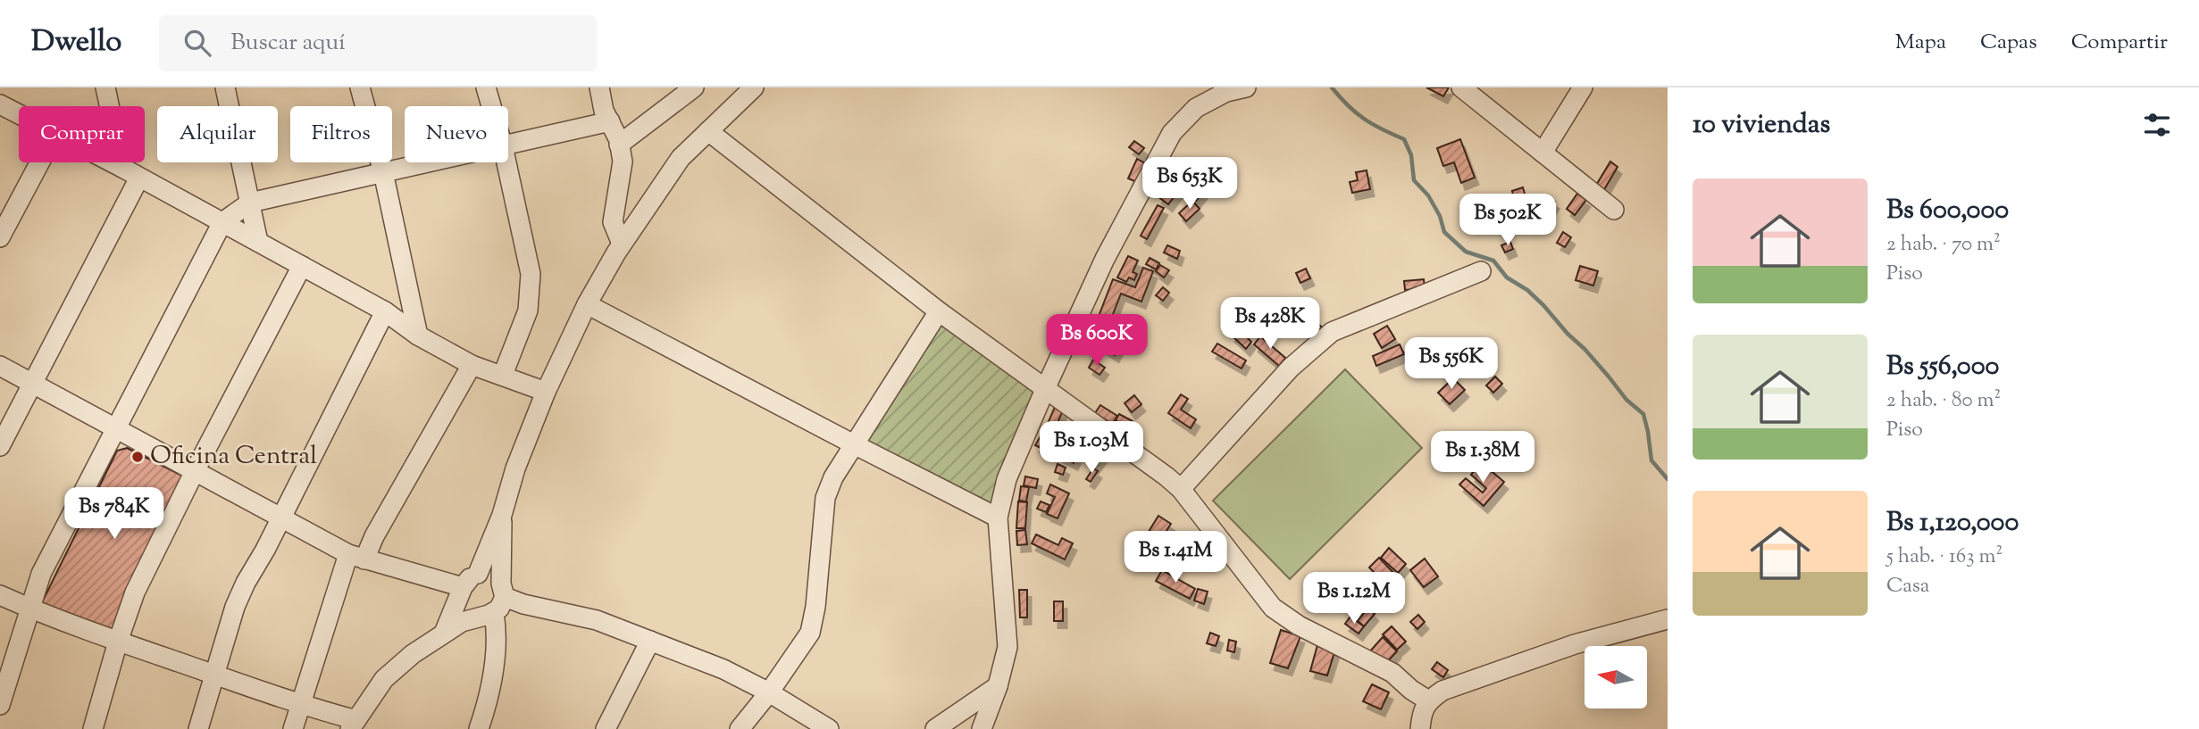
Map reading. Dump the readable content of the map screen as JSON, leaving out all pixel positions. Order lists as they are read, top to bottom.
{
  "places": ["Oficina Central"],
  "north": "left",
  "page": {
    "header": "Dwello",
    "search": "Buscar aquí",
    "nav": ["Mapa", "Capas", "Compartir"],
    "heading": "10 viviendas",
    "chip": [
      "Comprar",
      "Alquilar",
      "Filtros",
      "Nuevo"
    ],
    "price": [
      "Bs 653K",
      "Bs 502K",
      "Bs 428K",
      "Bs 600K",
      "Bs 556K",
      "Bs 1.03M",
      "Bs 1.38M",
      "Bs 784K",
      "Bs 1.41M",
      "Bs 1.12M"
    ],
    "list": [
      {
        "name": "Bs 600,000",
        "note": "2 hab. · 70 m² · Piso"
      },
      {
        "name": "Bs 556,000",
        "note": "2 hab. · 80 m² · Piso"
      },
      {
        "name": "Bs 1,120,000",
        "note": "5 hab. · 163 m² · Casa"
      }
    ]
  }
}
